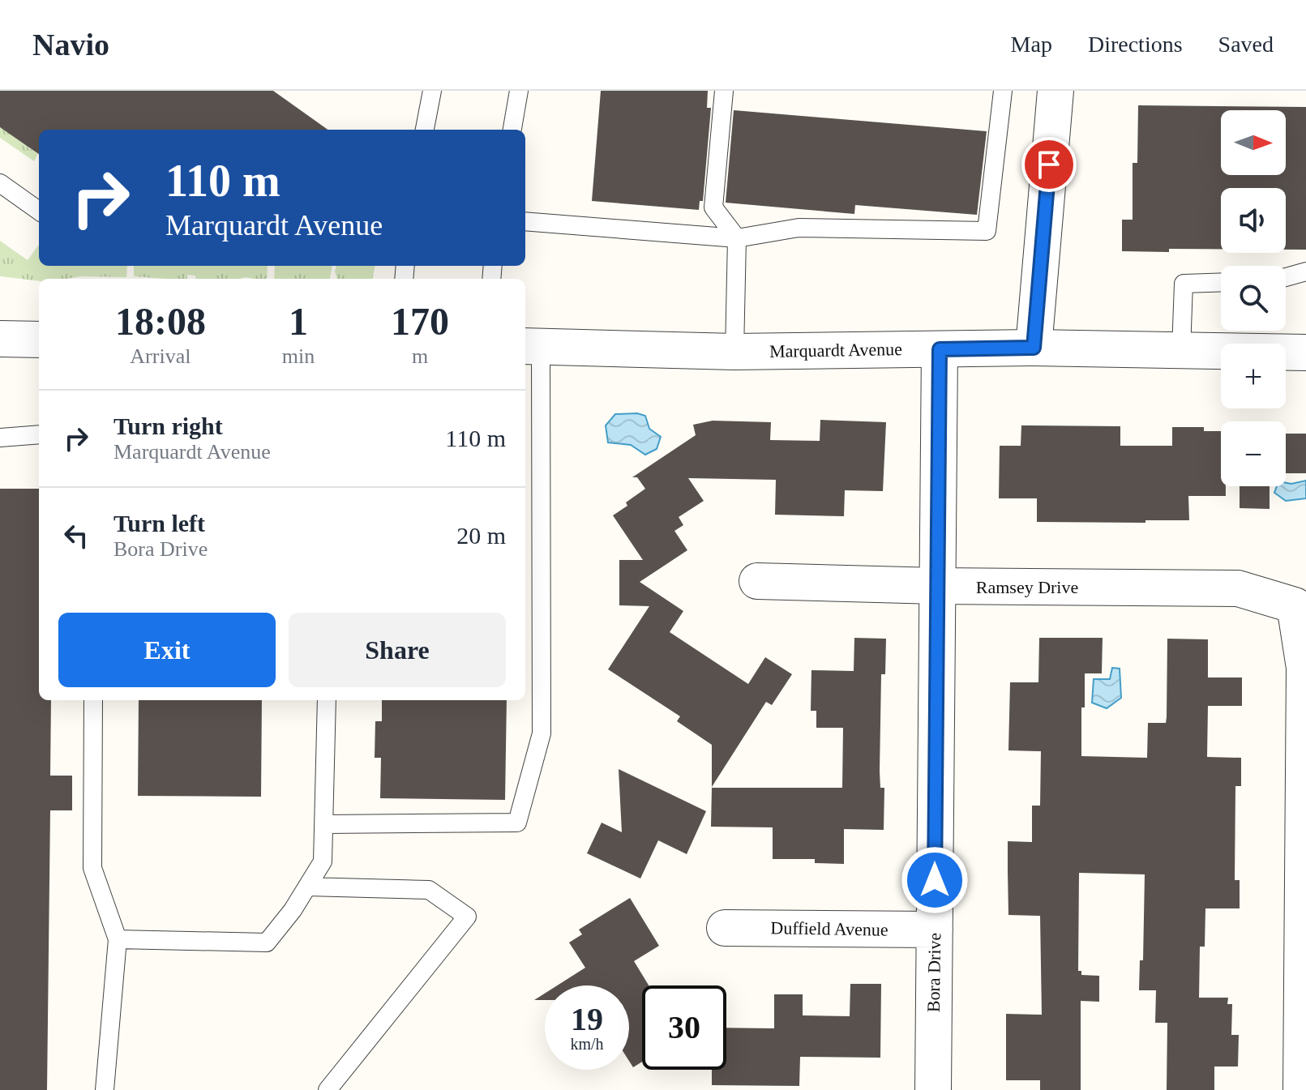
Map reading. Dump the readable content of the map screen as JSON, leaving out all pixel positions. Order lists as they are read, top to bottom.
{
  "streets": {
    "street": [
      "Marquardt Avenue",
      "Ramsey Drive",
      "Duffield Avenue",
      "Bora Drive"
    ]
  },
  "crossings": [
    ["Marquardt Avenue", "Bora Drive"],
    ["Ramsey Drive", "Bora Drive"],
    ["Duffield Avenue", "Bora Drive"]
  ],
  "north": "right",
  "page": {
    "header": "Navio",
    "nav": ["Map", "Directions", "Saved"],
    "map_buttons": ["+", "−"],
    "turn": ["110 m", "Marquardt Avenue"],
    "eta": [
      "18:08",
      "Arrival",
      "1",
      "min",
      "170",
      "m"
    ],
    "list": [
      {
        "name": "Turn right",
        "note": "Marquardt Avenue",
        "value": "110 m"
      },
      {
        "name": "Turn left",
        "note": "Bora Drive",
        "value": "20 m"
      }
    ],
    "buttons": ["Exit", "Share"],
    "speed": "19 km/h",
    "limit": "30"
  }
}
